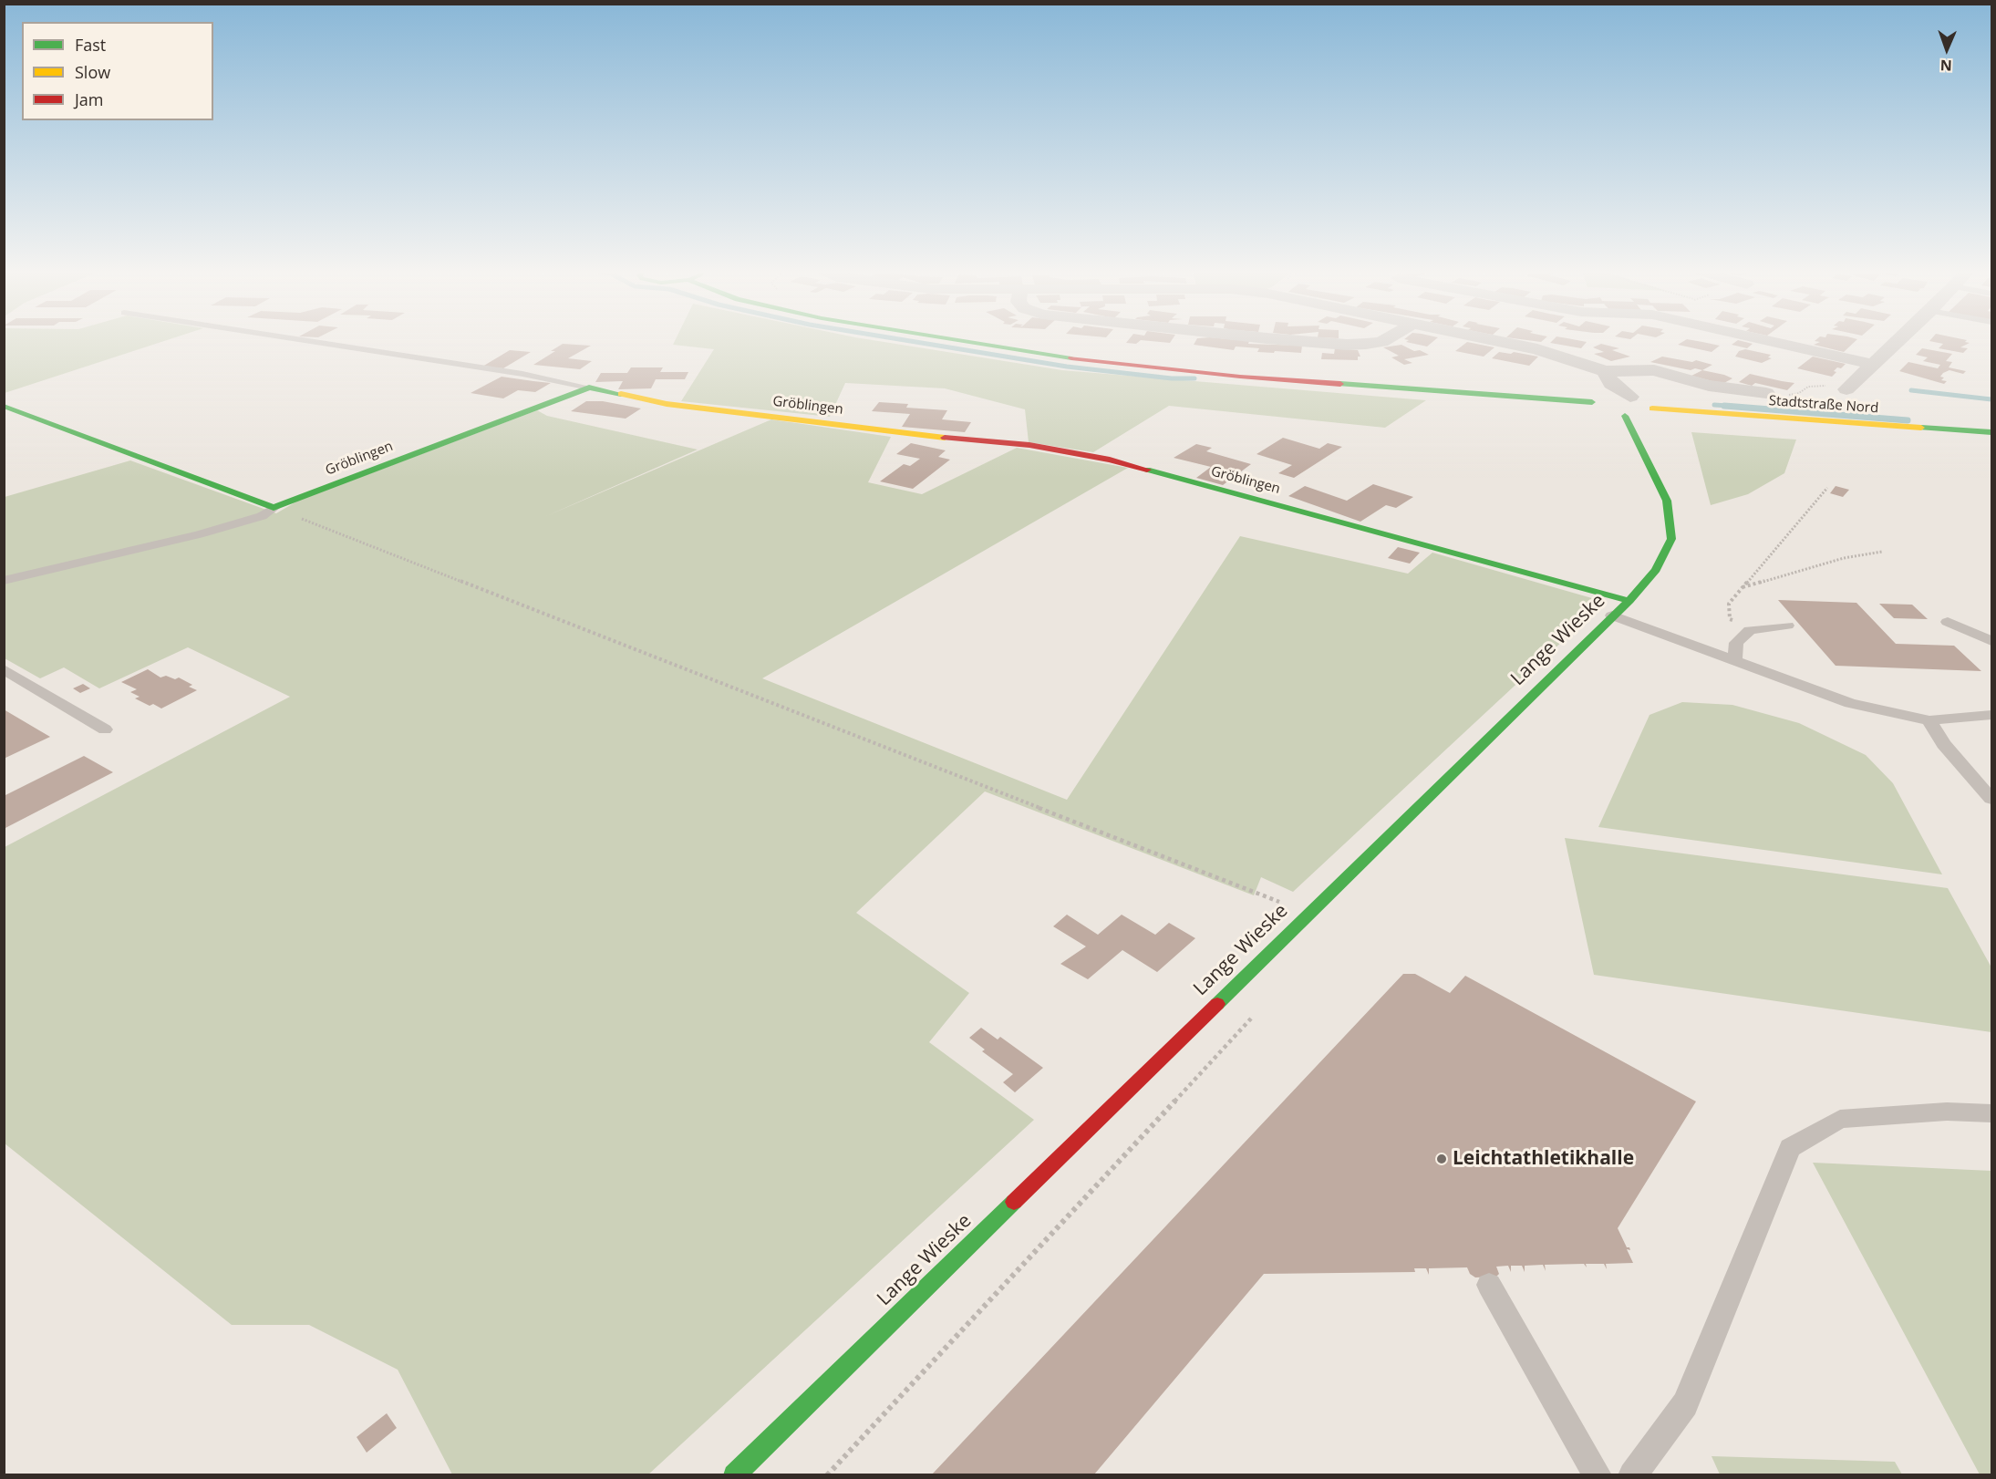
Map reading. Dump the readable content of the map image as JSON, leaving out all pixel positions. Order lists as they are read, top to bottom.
{
  "streets": {
    "street": ["Stadtstraße Nord", "Gröblingen", "Lange Wieske"]
  },
  "crossings": [
    ["Gröblingen", "Lange Wieske"]
  ],
  "places": ["Leichtathletikhalle"],
  "legend": ["Fast", "Slow", "Jam"],
  "north": "bottom"
}
